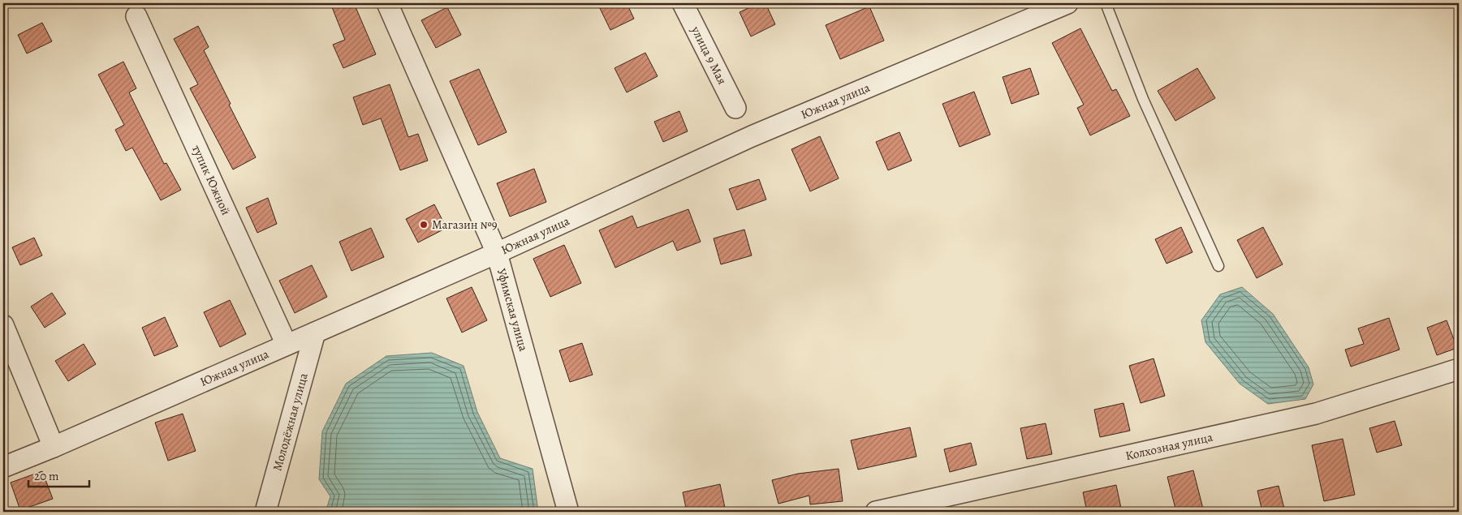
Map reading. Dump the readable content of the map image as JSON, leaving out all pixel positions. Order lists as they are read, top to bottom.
{
  "streets": {
    "street": [
      "улица 9 Мая",
      "Южная улица",
      "тупик Южной",
      "Уфимская улица",
      "Молодёжная улица",
      "Колхозная улица"
    ]
  },
  "crossings": [
    ["Южная улица", "тупик Южной"],
    ["Южная улица", "Уфимская улица"],
    ["Южная улица", "Молодёжная улица"]
  ],
  "places": ["Магазин №9"],
  "scale_bar": "20 m"
}
